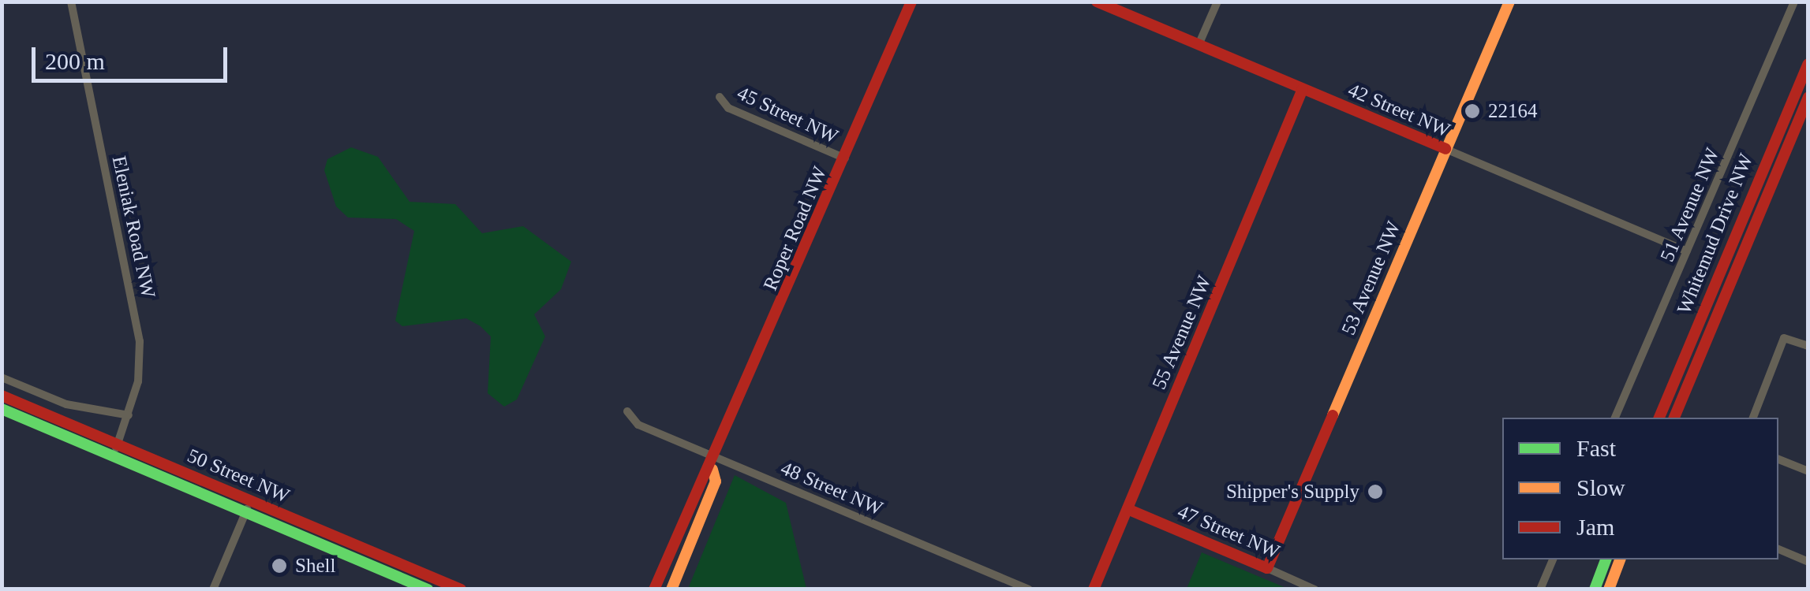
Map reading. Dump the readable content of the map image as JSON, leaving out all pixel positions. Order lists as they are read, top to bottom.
{
  "streets": {
    "main road": [
      "42 Street NW",
      "Roper Road NW",
      "Whitemud Drive NW",
      "53 Avenue NW",
      "55 Avenue NW",
      "50 Street NW",
      "47 Street NW"
    ],
    "street": [
      "45 Street NW",
      "51 Avenue NW",
      "Eleniak Road NW",
      "48 Street NW"
    ]
  },
  "crossings": [
    ["42 Street NW", "51 Avenue NW"],
    ["42 Street NW", "53 Avenue NW"],
    ["42 Street NW", "55 Avenue NW"],
    ["45 Street NW", "Roper Road NW"],
    ["Eleniak Road NW", "50 Street NW"],
    ["Roper Road NW", "48 Street NW"],
    ["53 Avenue NW", "47 Street NW"],
    ["55 Avenue NW", "47 Street NW"]
  ],
  "places": ["22164", "Shipper's Supply", "Shell"],
  "legend": ["Fast", "Slow", "Jam"],
  "scale_bar": "200 m"
}
